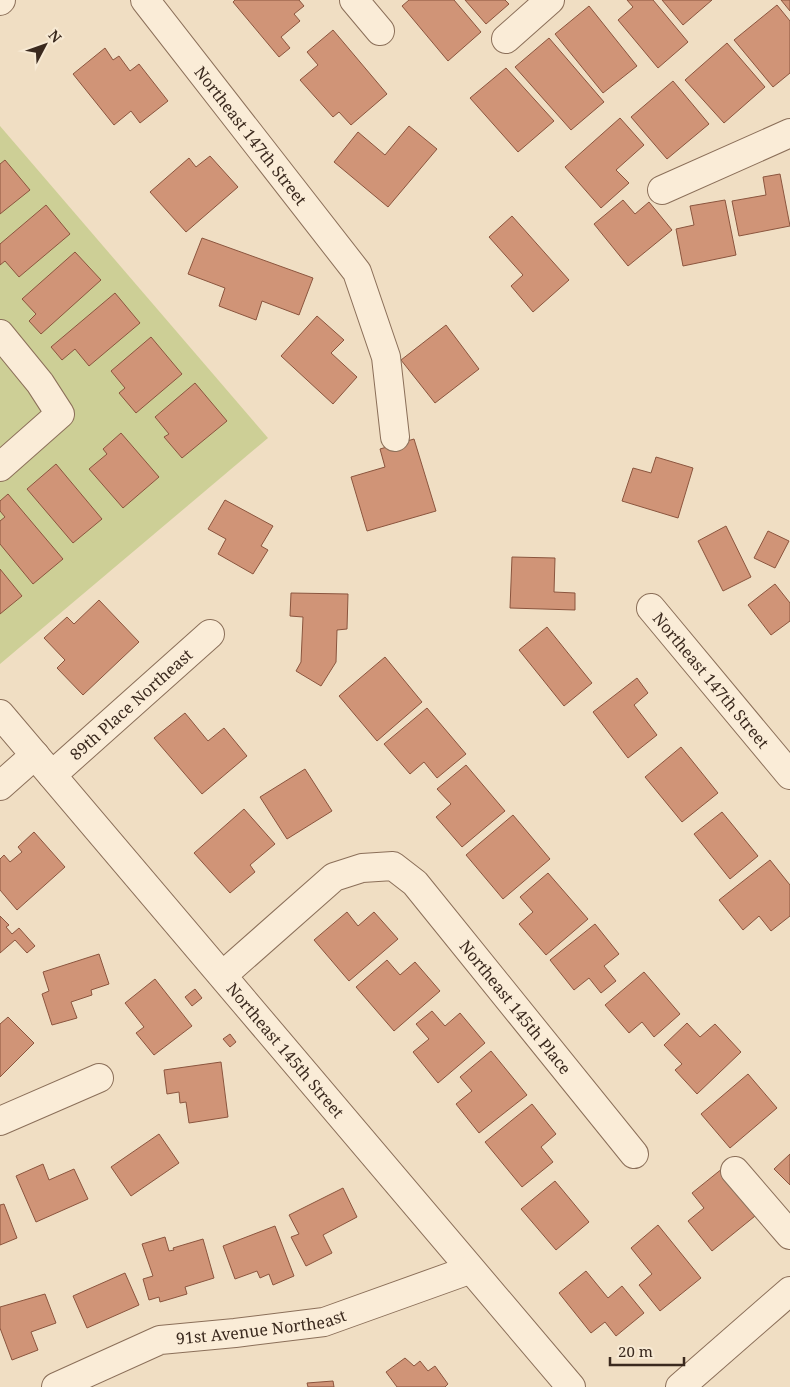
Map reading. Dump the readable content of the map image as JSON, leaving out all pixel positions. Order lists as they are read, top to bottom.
{
  "streets": {
    "street": [
      "Northeast 147th Street",
      "89th Place Northeast",
      "Northeast 145th Place",
      "Northeast 145th Street",
      "91st Avenue Northeast"
    ]
  },
  "crossings": [
    ["89th Place Northeast", "Northeast 145th Street"],
    ["Northeast 145th Place", "Northeast 145th Street"],
    ["Northeast 145th Street", "91st Avenue Northeast"]
  ],
  "scale_bar": "20 m",
  "north": "top right"
}
